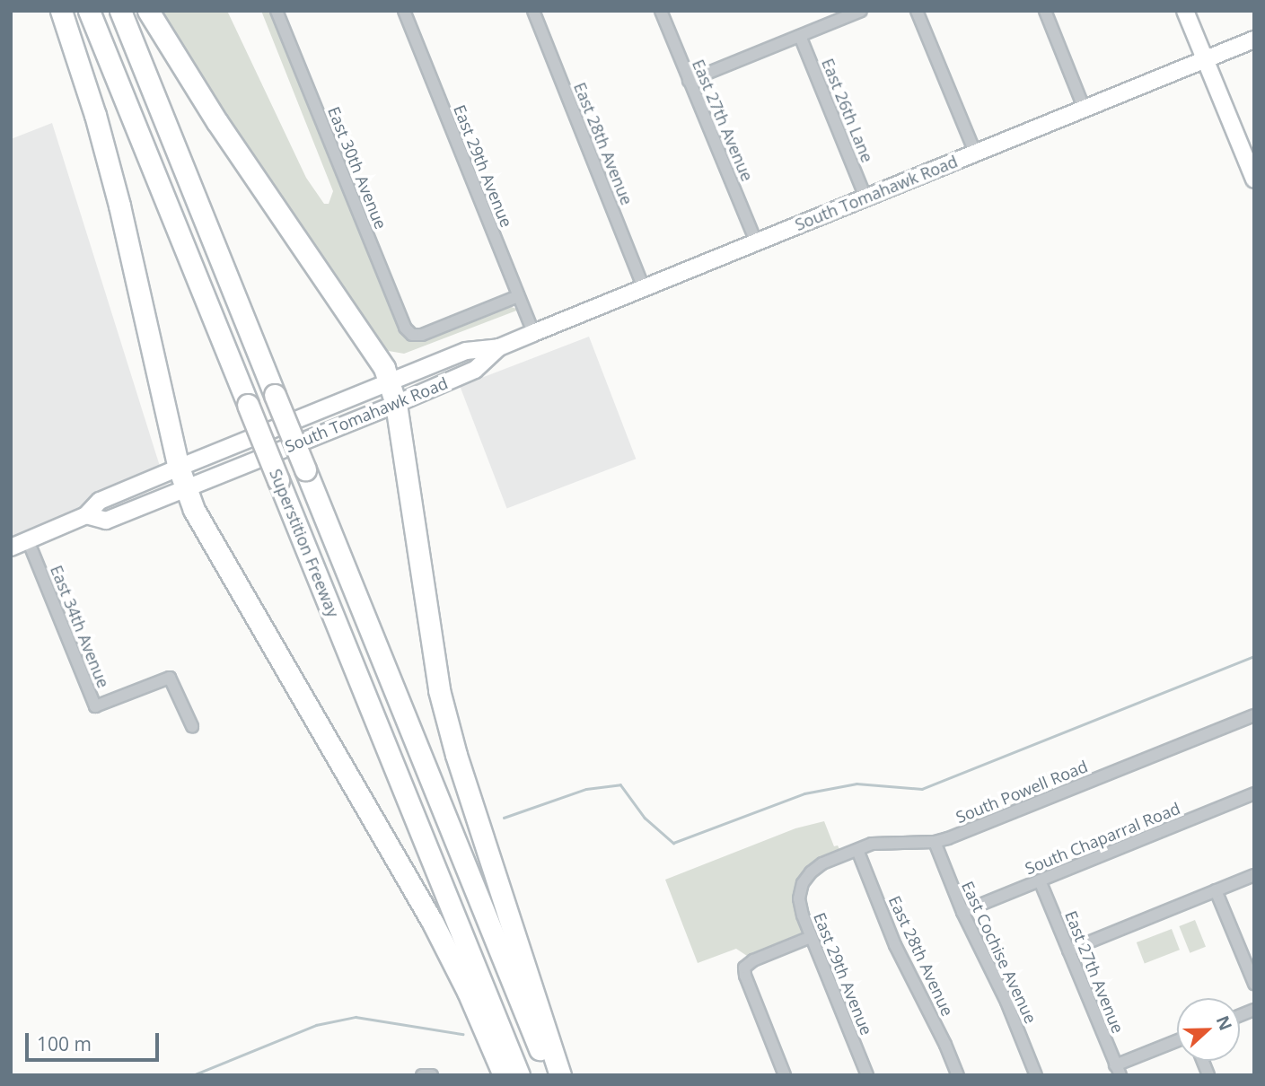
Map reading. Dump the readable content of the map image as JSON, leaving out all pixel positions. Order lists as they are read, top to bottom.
{
  "streets": {
    "highway": ["Superstition Freeway"],
    "main road": ["South Tomahawk Road"],
    "street": [
      "East 26th Lane",
      "East 27th Avenue",
      "East 28th Avenue",
      "East 29th Avenue",
      "East 30th Avenue",
      "East 34th Avenue",
      "South Powell Road",
      "South Chaparral Road",
      "East Cochise Avenue"
    ]
  },
  "crossings": [
    ["East 26th Lane", "South Tomahawk Road"],
    ["East 27th Avenue", "South Tomahawk Road"],
    ["East 27th Avenue", "South Chaparral Road"],
    ["East 28th Avenue", "South Tomahawk Road"],
    ["East 28th Avenue", "South Powell Road"],
    ["East 29th Avenue", "East 30th Avenue"],
    ["East 29th Avenue", "South Tomahawk Road"],
    ["East 29th Avenue", "South Powell Road"],
    ["South Tomahawk Road", "East 34th Avenue"],
    ["South Powell Road", "East Cochise Avenue"],
    ["South Chaparral Road", "East Cochise Avenue"]
  ],
  "scale_bar": "100 m",
  "north": "right"
}
